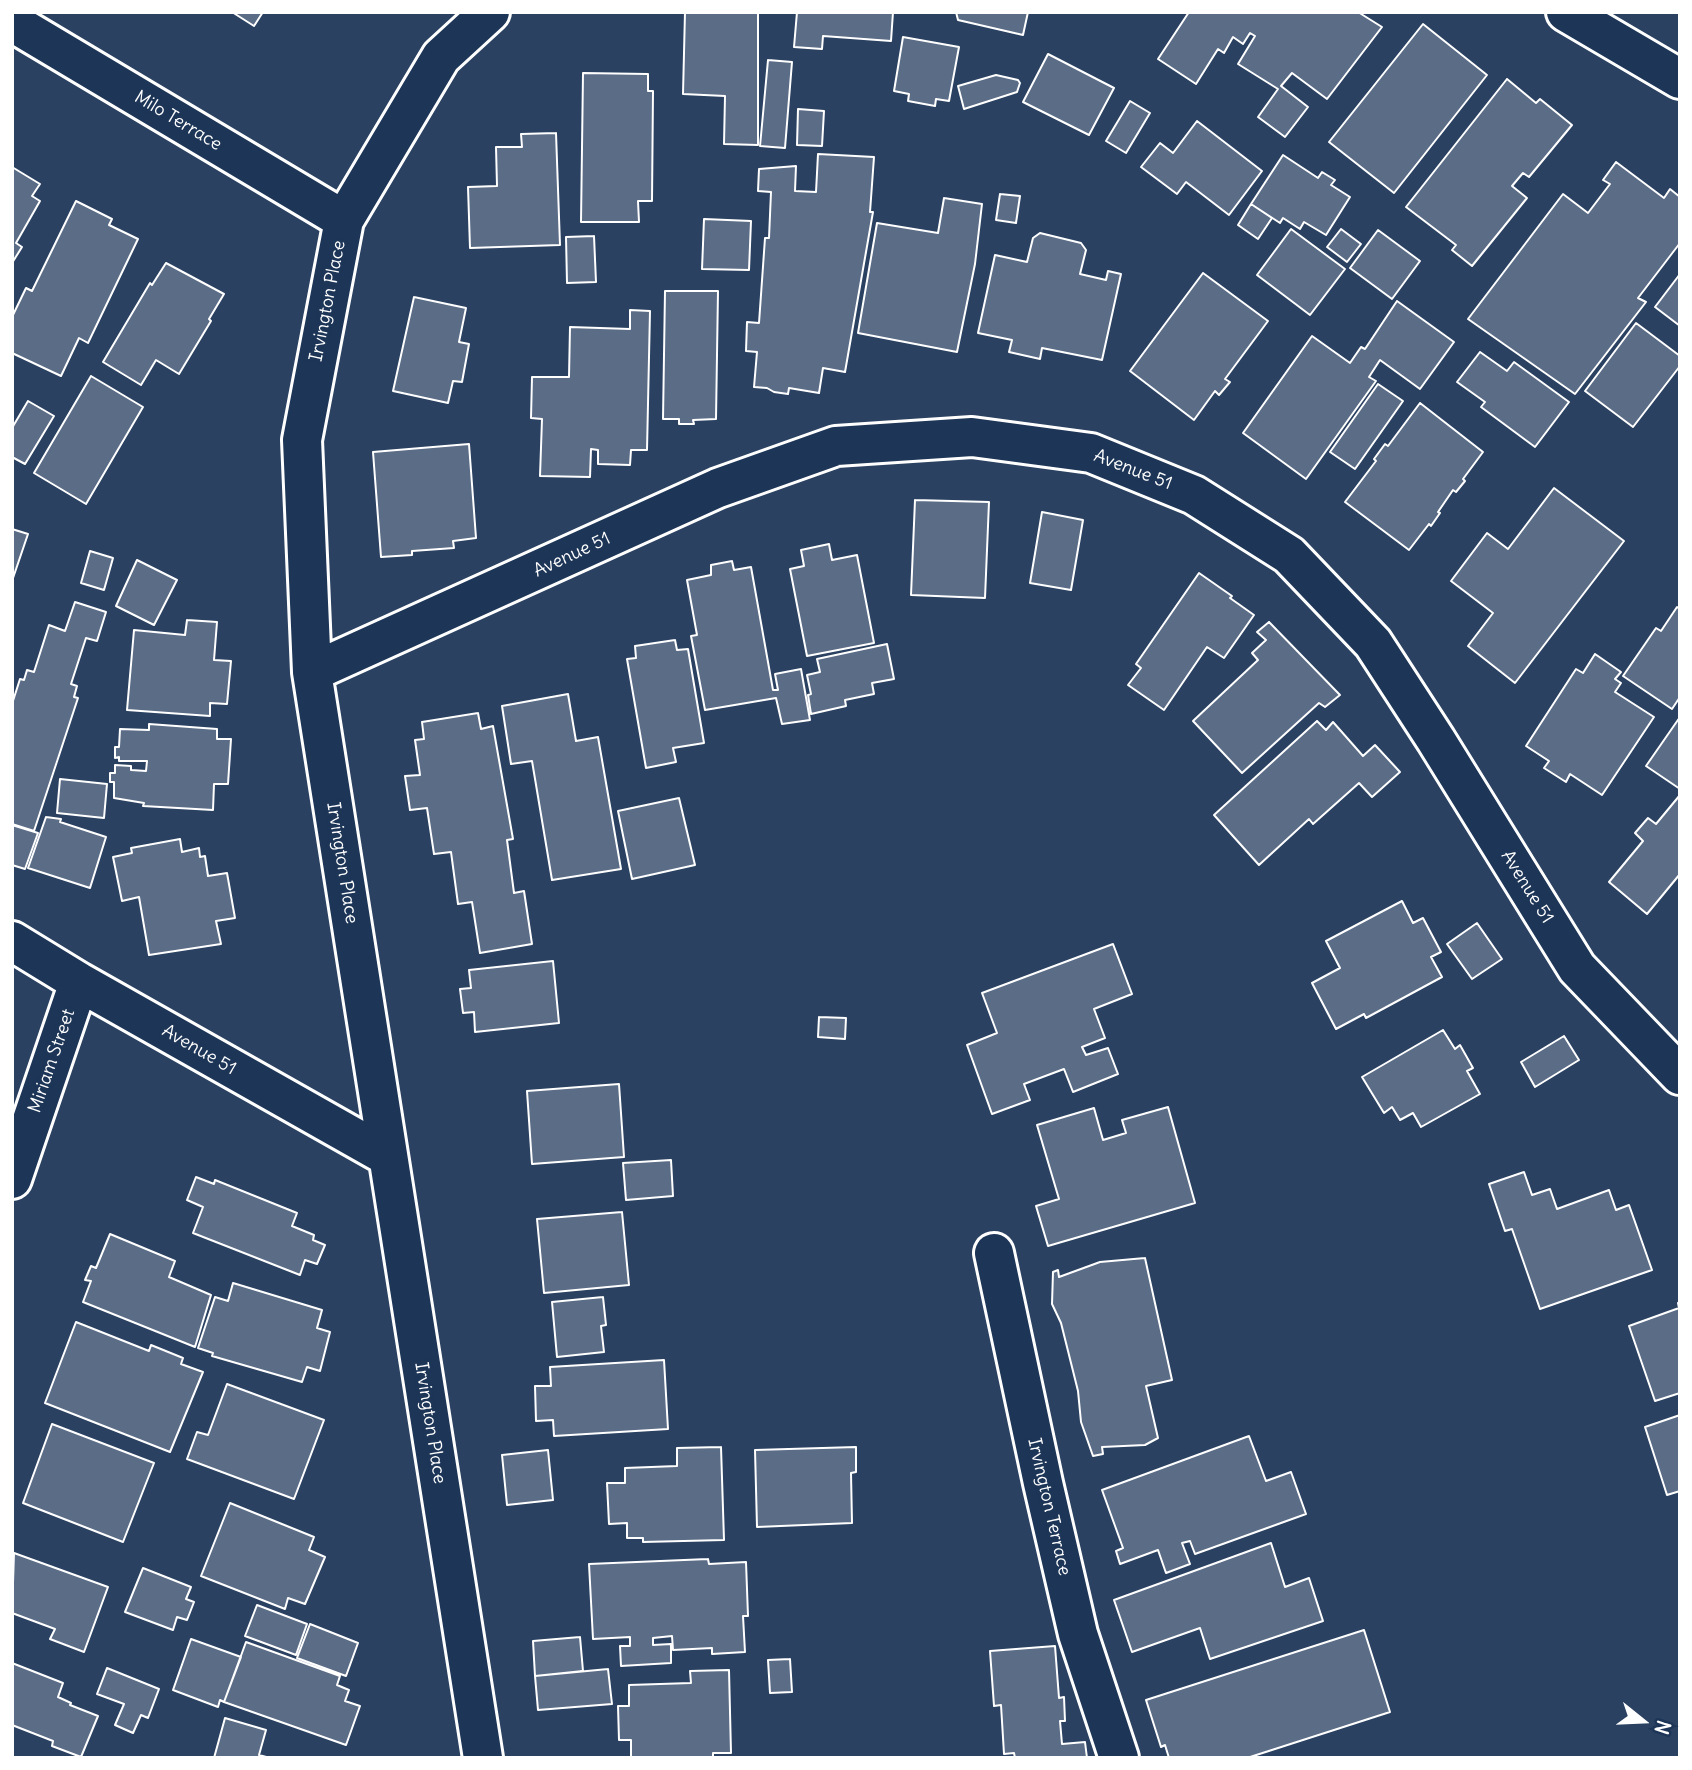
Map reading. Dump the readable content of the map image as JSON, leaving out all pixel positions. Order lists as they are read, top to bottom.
{
  "streets": {
    "street": [
      "Milo Terrace",
      "Irvington Place",
      "Avenue 51",
      "Miriam Street",
      "Irvington Terrace"
    ]
  },
  "crossings": [
    ["Milo Terrace", "Irvington Place"],
    ["Irvington Place", "Avenue 51"],
    ["Avenue 51", "Miriam Street"]
  ],
  "north": "right"
}
